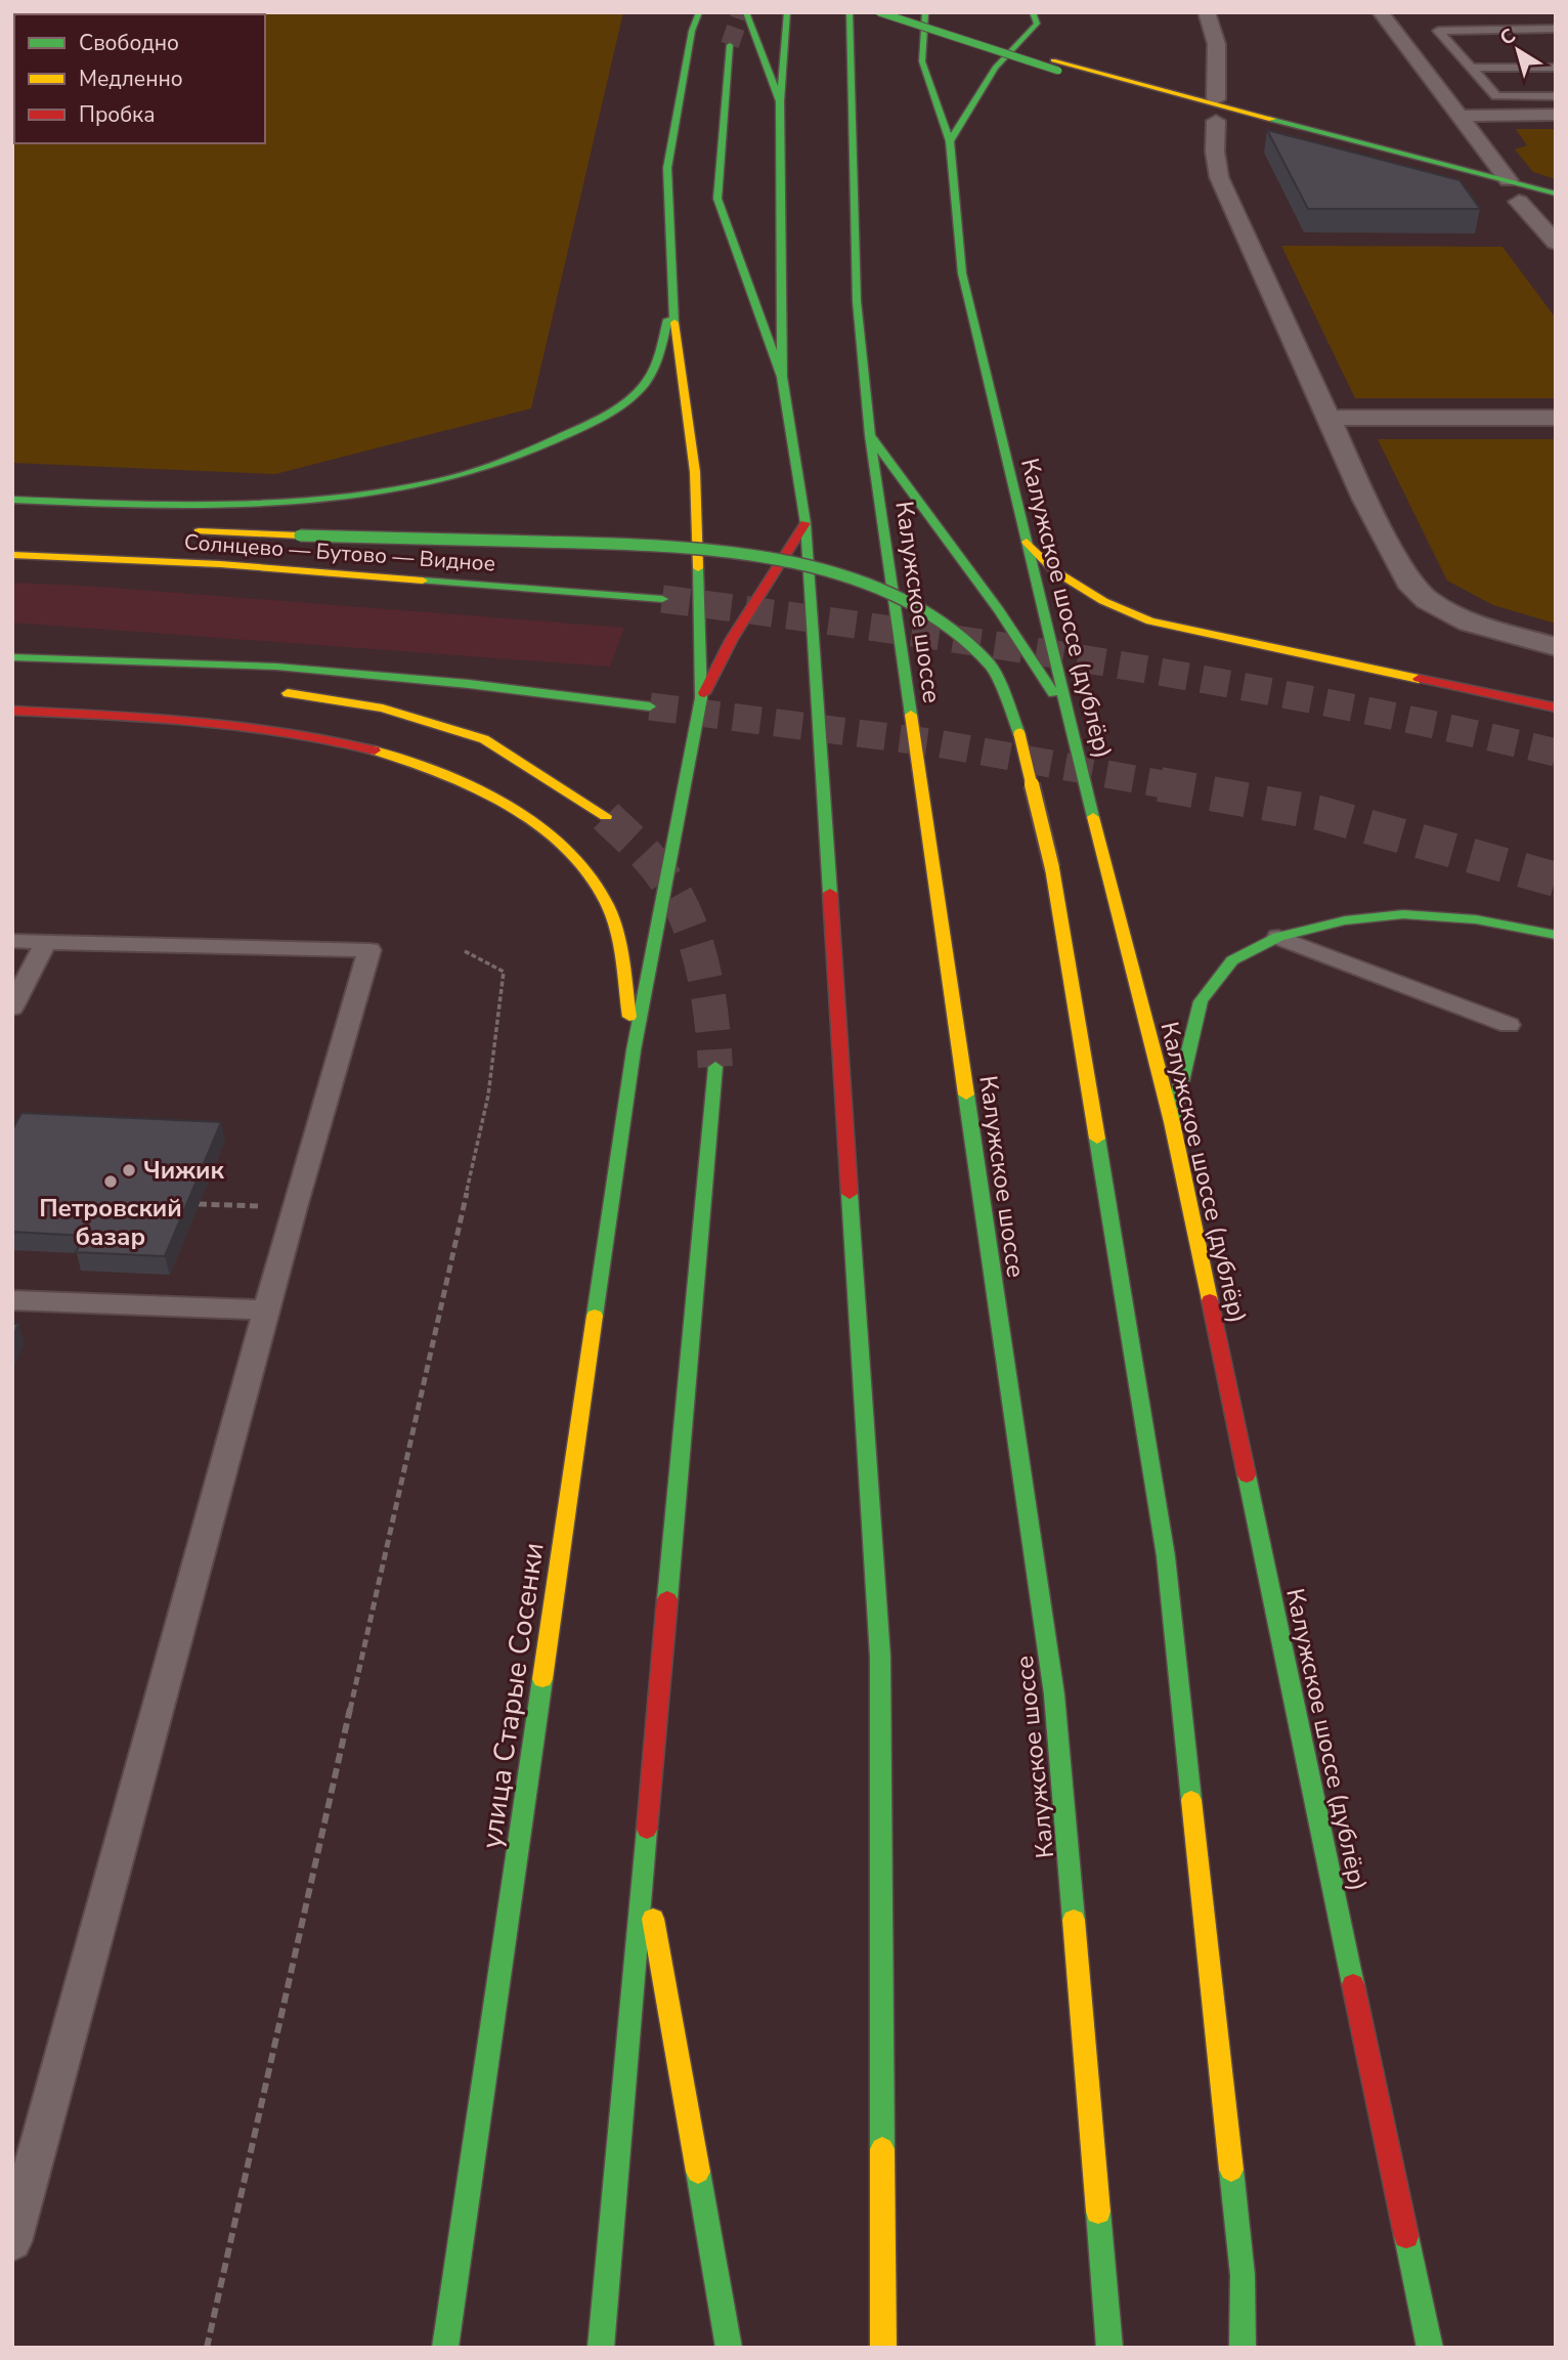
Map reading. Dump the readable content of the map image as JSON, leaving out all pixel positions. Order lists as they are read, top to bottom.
{
  "streets": {
    "main road": [
      "Солнцево — Бутово — Видное",
      "Калужское шоссе",
      "Калужское шоссе (дублёр)",
      "улица Старые Сосенки"
    ]
  },
  "places": ["Чижик", "Петровский базар"],
  "legend": ["Свободно", "Медленно", "Пробка"],
  "north": "top left"
}
